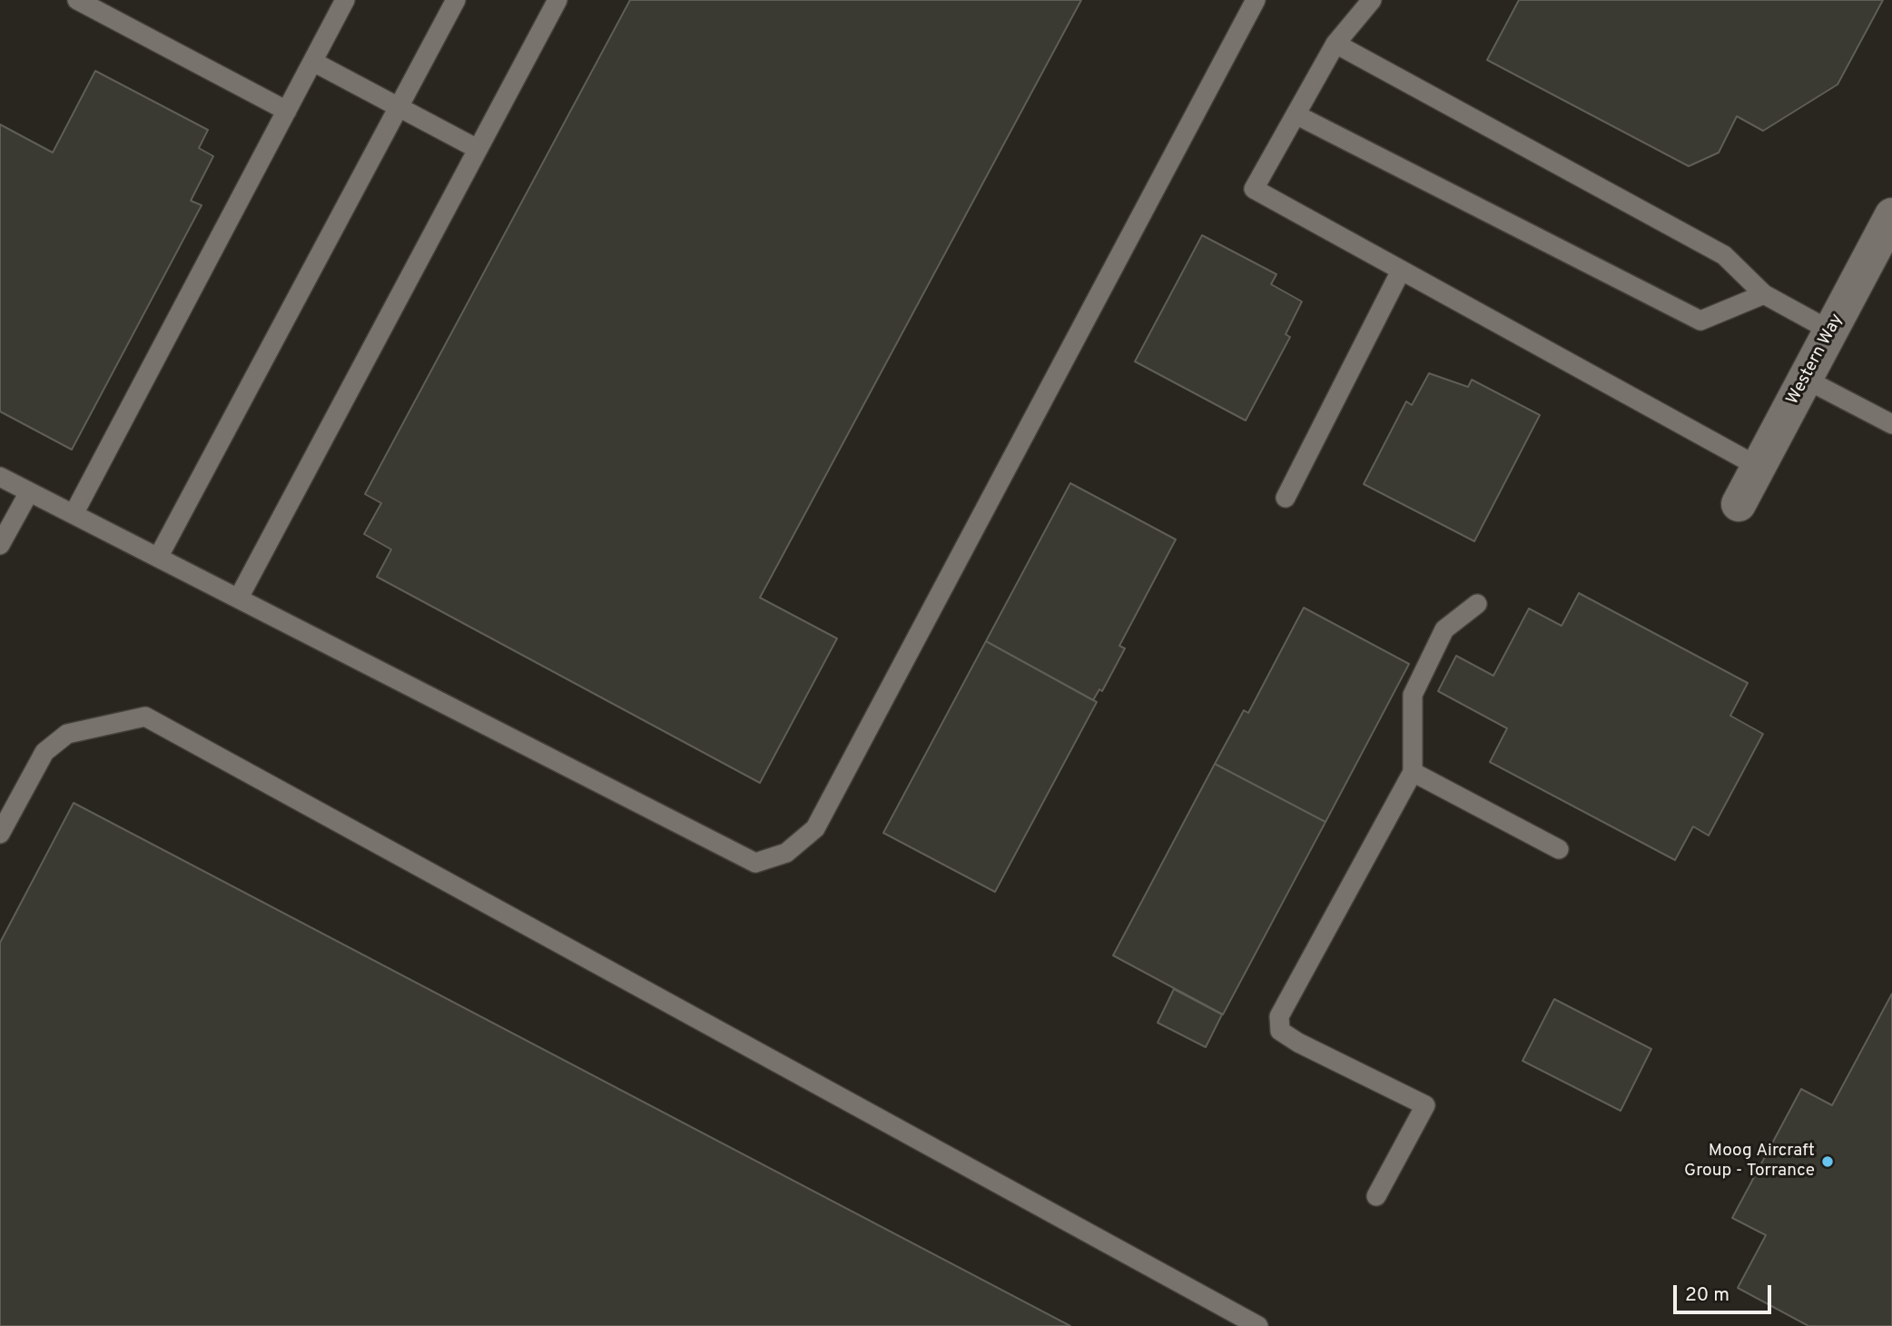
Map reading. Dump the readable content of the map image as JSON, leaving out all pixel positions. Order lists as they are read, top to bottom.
{
  "streets": {
    "street": ["Western Way"]
  },
  "places": ["Moog Aircraft Group - Torrance"],
  "scale_bar": "20 m"
}
